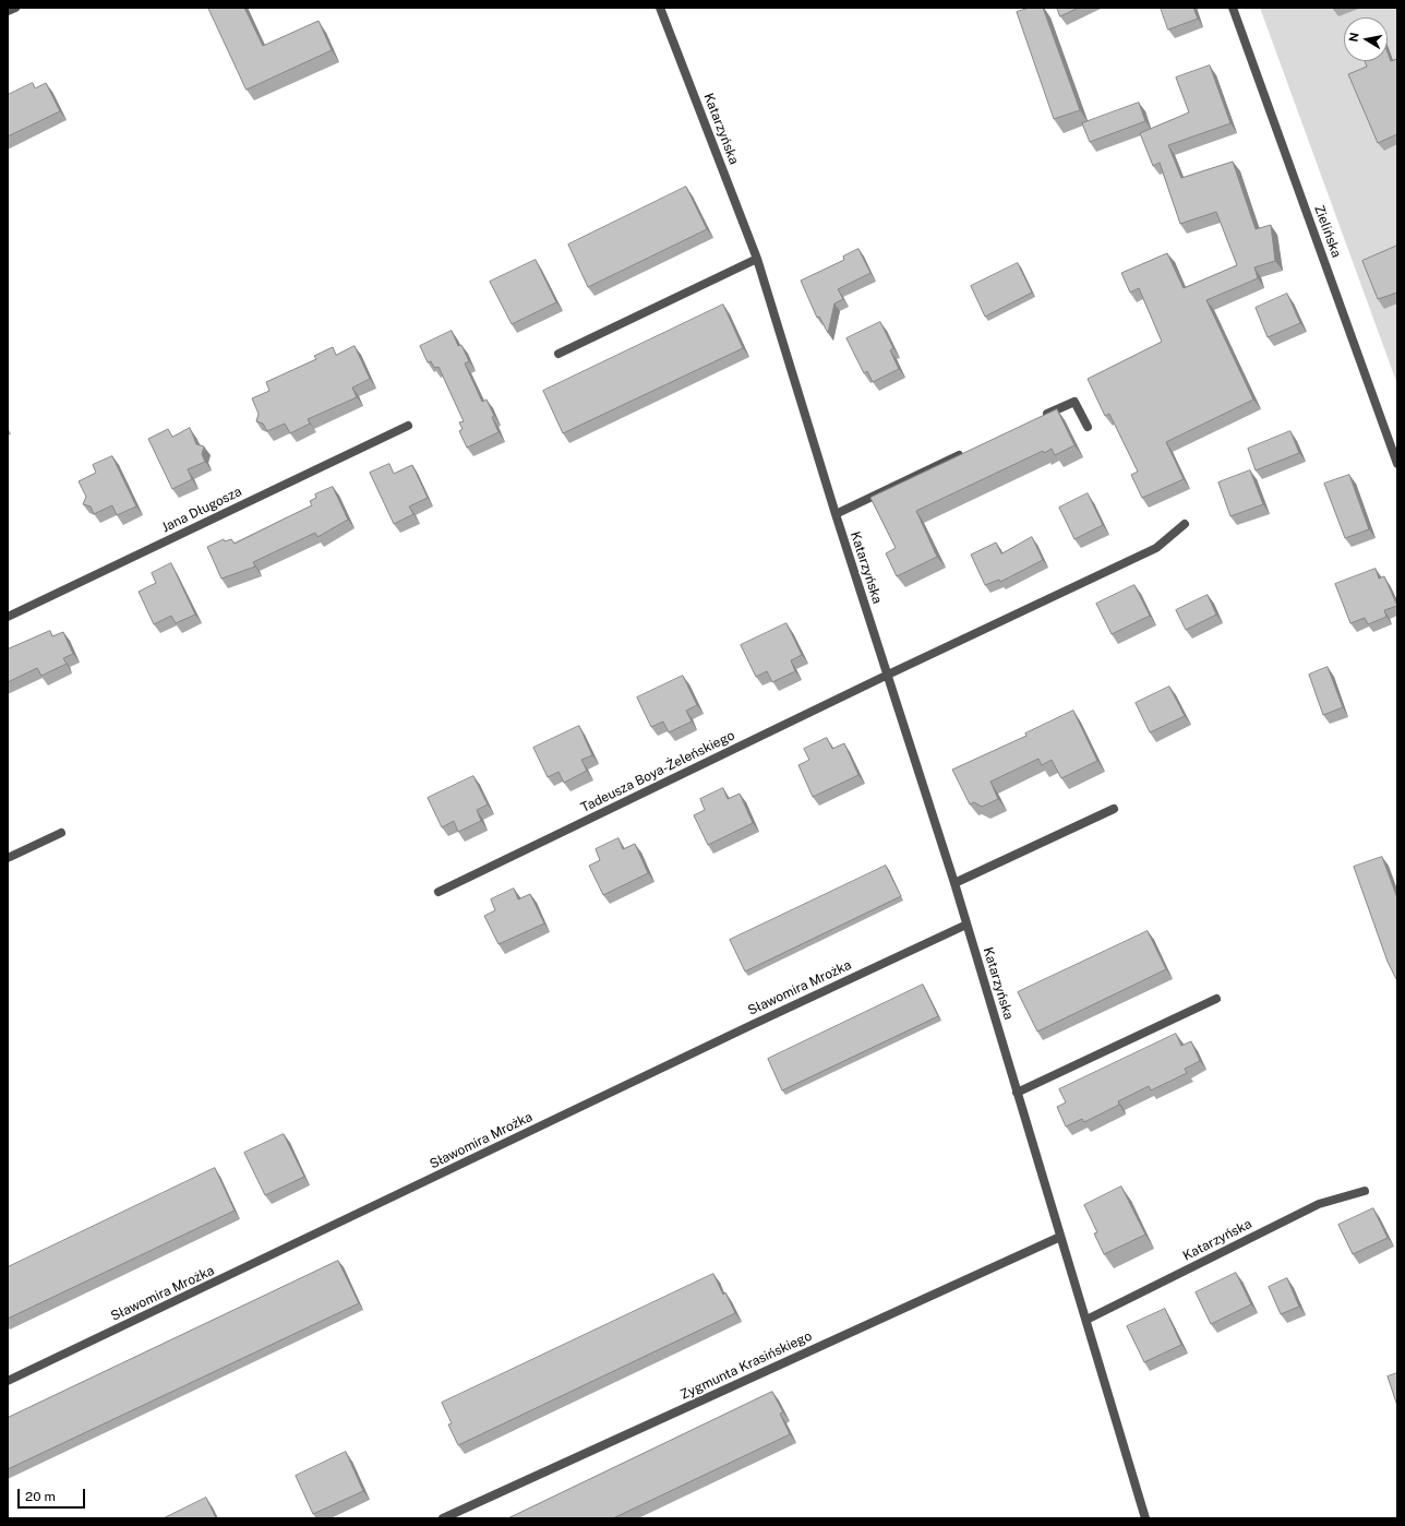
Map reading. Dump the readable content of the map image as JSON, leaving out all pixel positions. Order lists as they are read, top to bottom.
{
  "streets": {
    "street": [
      "Katarzyńska",
      "Zielińska",
      "Jana Długosza",
      "Tadeusza Boya-Żeleńskiego",
      "Sławomira Mrożka",
      "Zygmunta Krasińskiego"
    ]
  },
  "crossings": [
    ["Katarzyńska", "Tadeusza Boya-Żeleńskiego"],
    ["Katarzyńska", "Sławomira Mrożka"],
    ["Katarzyńska", "Zygmunta Krasińskiego"]
  ],
  "scale_bar": "20 m",
  "north": "left"
}
